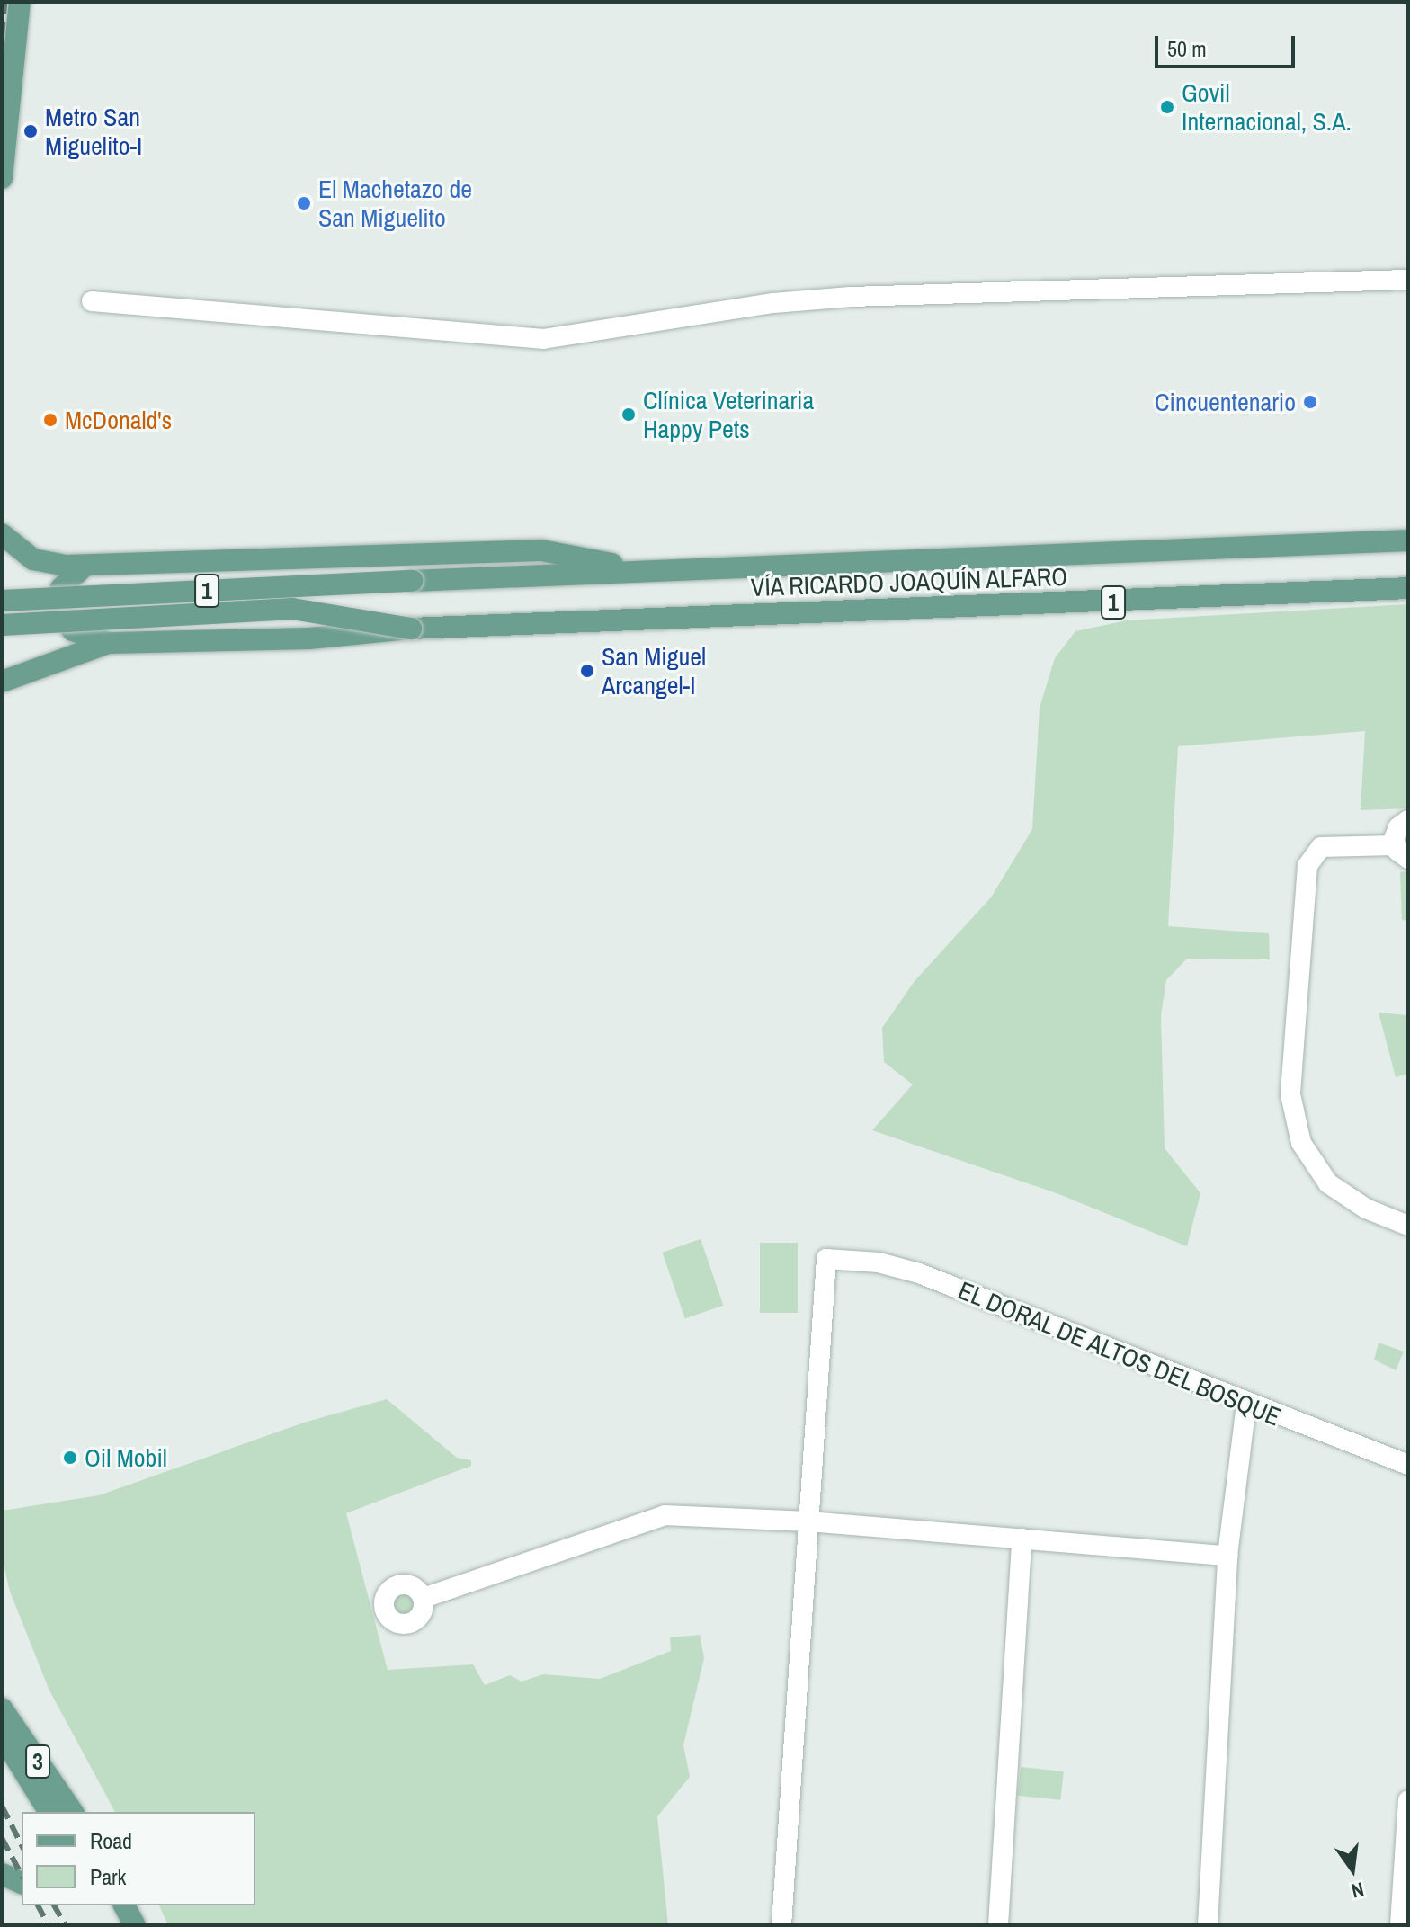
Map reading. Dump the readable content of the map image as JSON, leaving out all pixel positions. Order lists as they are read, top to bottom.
{
  "streets": {
    "main road": ["VÍA RICARDO JOAQUÍN ALFARO", "1", "3"],
    "street": ["EL DORAL DE ALTOS DEL BOSQUE"]
  },
  "places": [
    "Govil Internacional, S.A.",
    "Metro San Miguelito-I",
    "El Machetazo de San Miguelito",
    "Cincuentenario",
    "Clínica Veterinaria Happy Pets",
    "McDonald's",
    "San Miguel Arcangel-I",
    "Oil Mobil"
  ],
  "legend": ["Road", "Park"],
  "scale_bar": "50 m",
  "north": "bottom"
}
